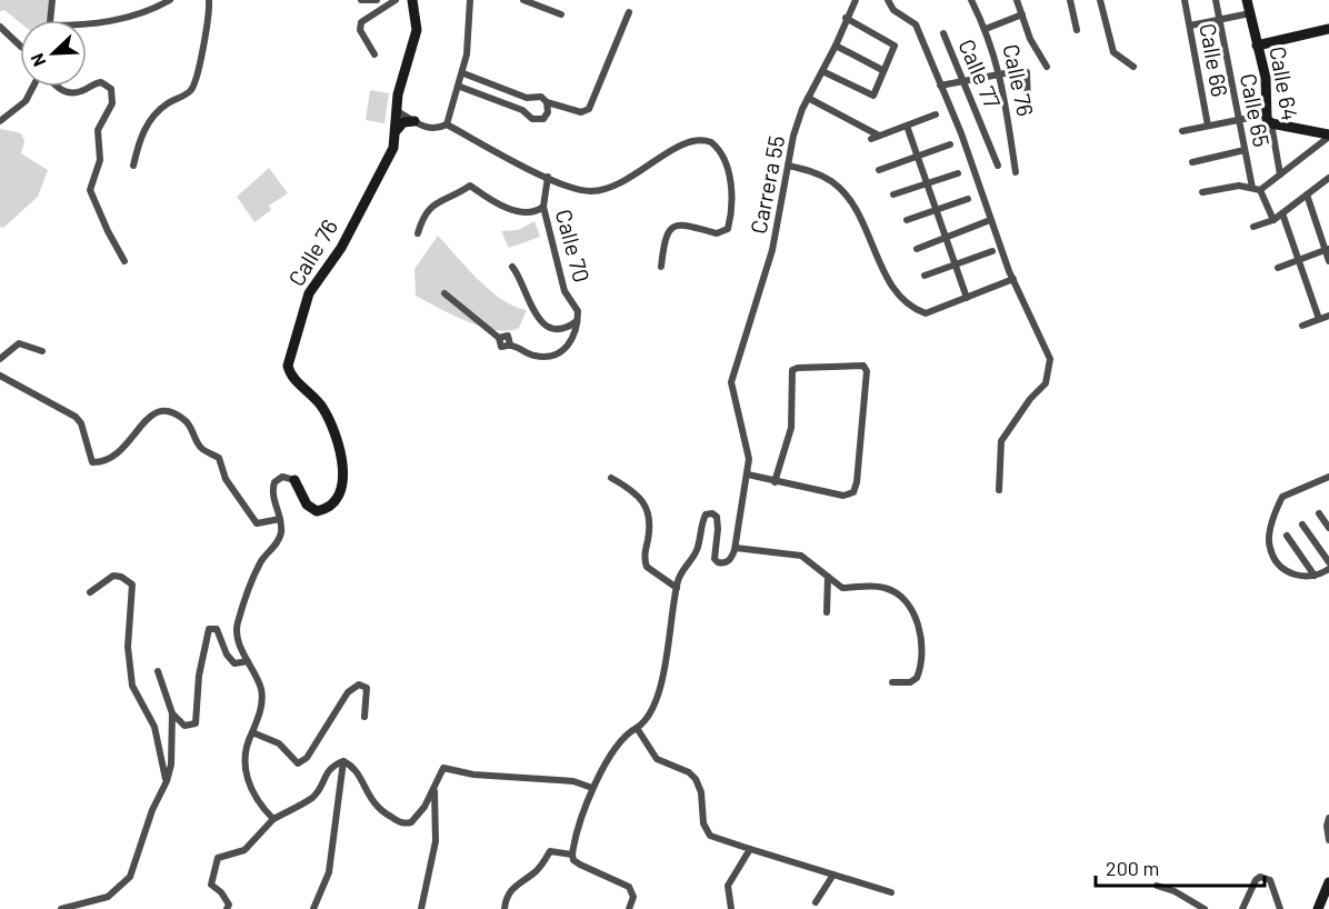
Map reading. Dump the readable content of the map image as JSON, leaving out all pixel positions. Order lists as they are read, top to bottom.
{
  "streets": {
    "street": [
      "Calle 66",
      "Calle 77",
      "Calle 76",
      "Calle 64",
      "Calle 65",
      "Carrera 55",
      "Calle 70"
    ]
  },
  "scale_bar": "200 m",
  "north": "bottom left"
}
